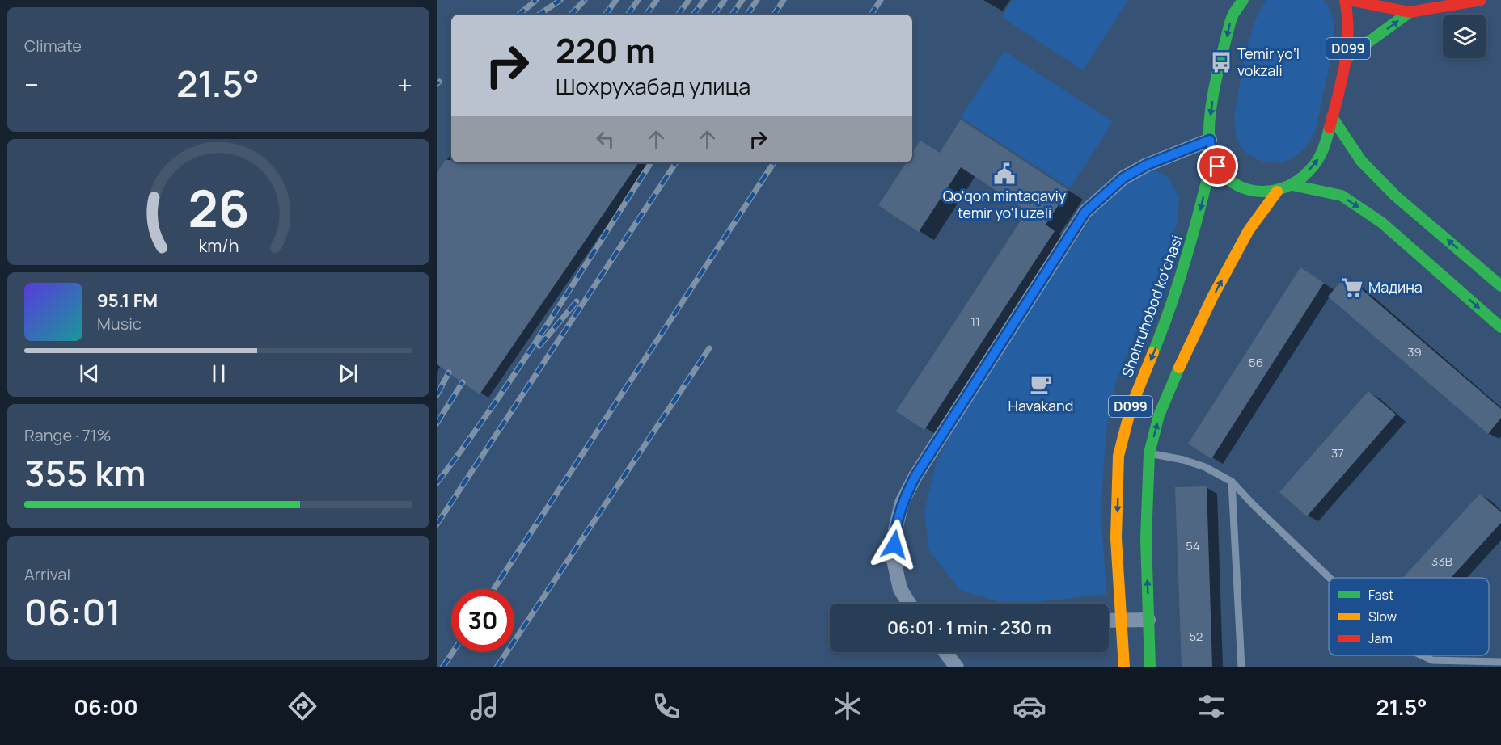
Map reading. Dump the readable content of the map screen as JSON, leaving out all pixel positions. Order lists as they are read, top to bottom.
{
  "streets": {
    "main road": ["D099", "Shohruhobod koʻchasi"]
  },
  "crossings": [
    ["D099", "Shohruhobod koʻchasi"]
  ],
  "places": {
    "bus stop": ["Temir yo‘l vokzali"],
    "public building": ["Qo'qon mintaqaviy temir yo'l uzeli"],
    "supermarket": ["Мадина"],
    "cafe": ["Havakand"]
  },
  "house_numbers": [
    "11",
    "39",
    "56",
    "37",
    "54",
    "33B",
    "52"
  ],
  "legend": ["Fast", "Slow", "Jam"],
  "page": {
    "tile": [
      "Climate",
      ["Range · 71%", "355 km"],
      ["Arrival", "06:01"]
    ],
    "turn": ["220 m", "Шохрухабад улица"],
    "heat": ["−", "21.5°", "+"],
    "song": ["95.1 FM", "Music"],
    "limit": "30",
    "trip": "06:01 · 1 min · 230 m",
    "tabs": ["06:00", "21.5°"],
    "gauge": ["26", "km/h"]
  }
}
